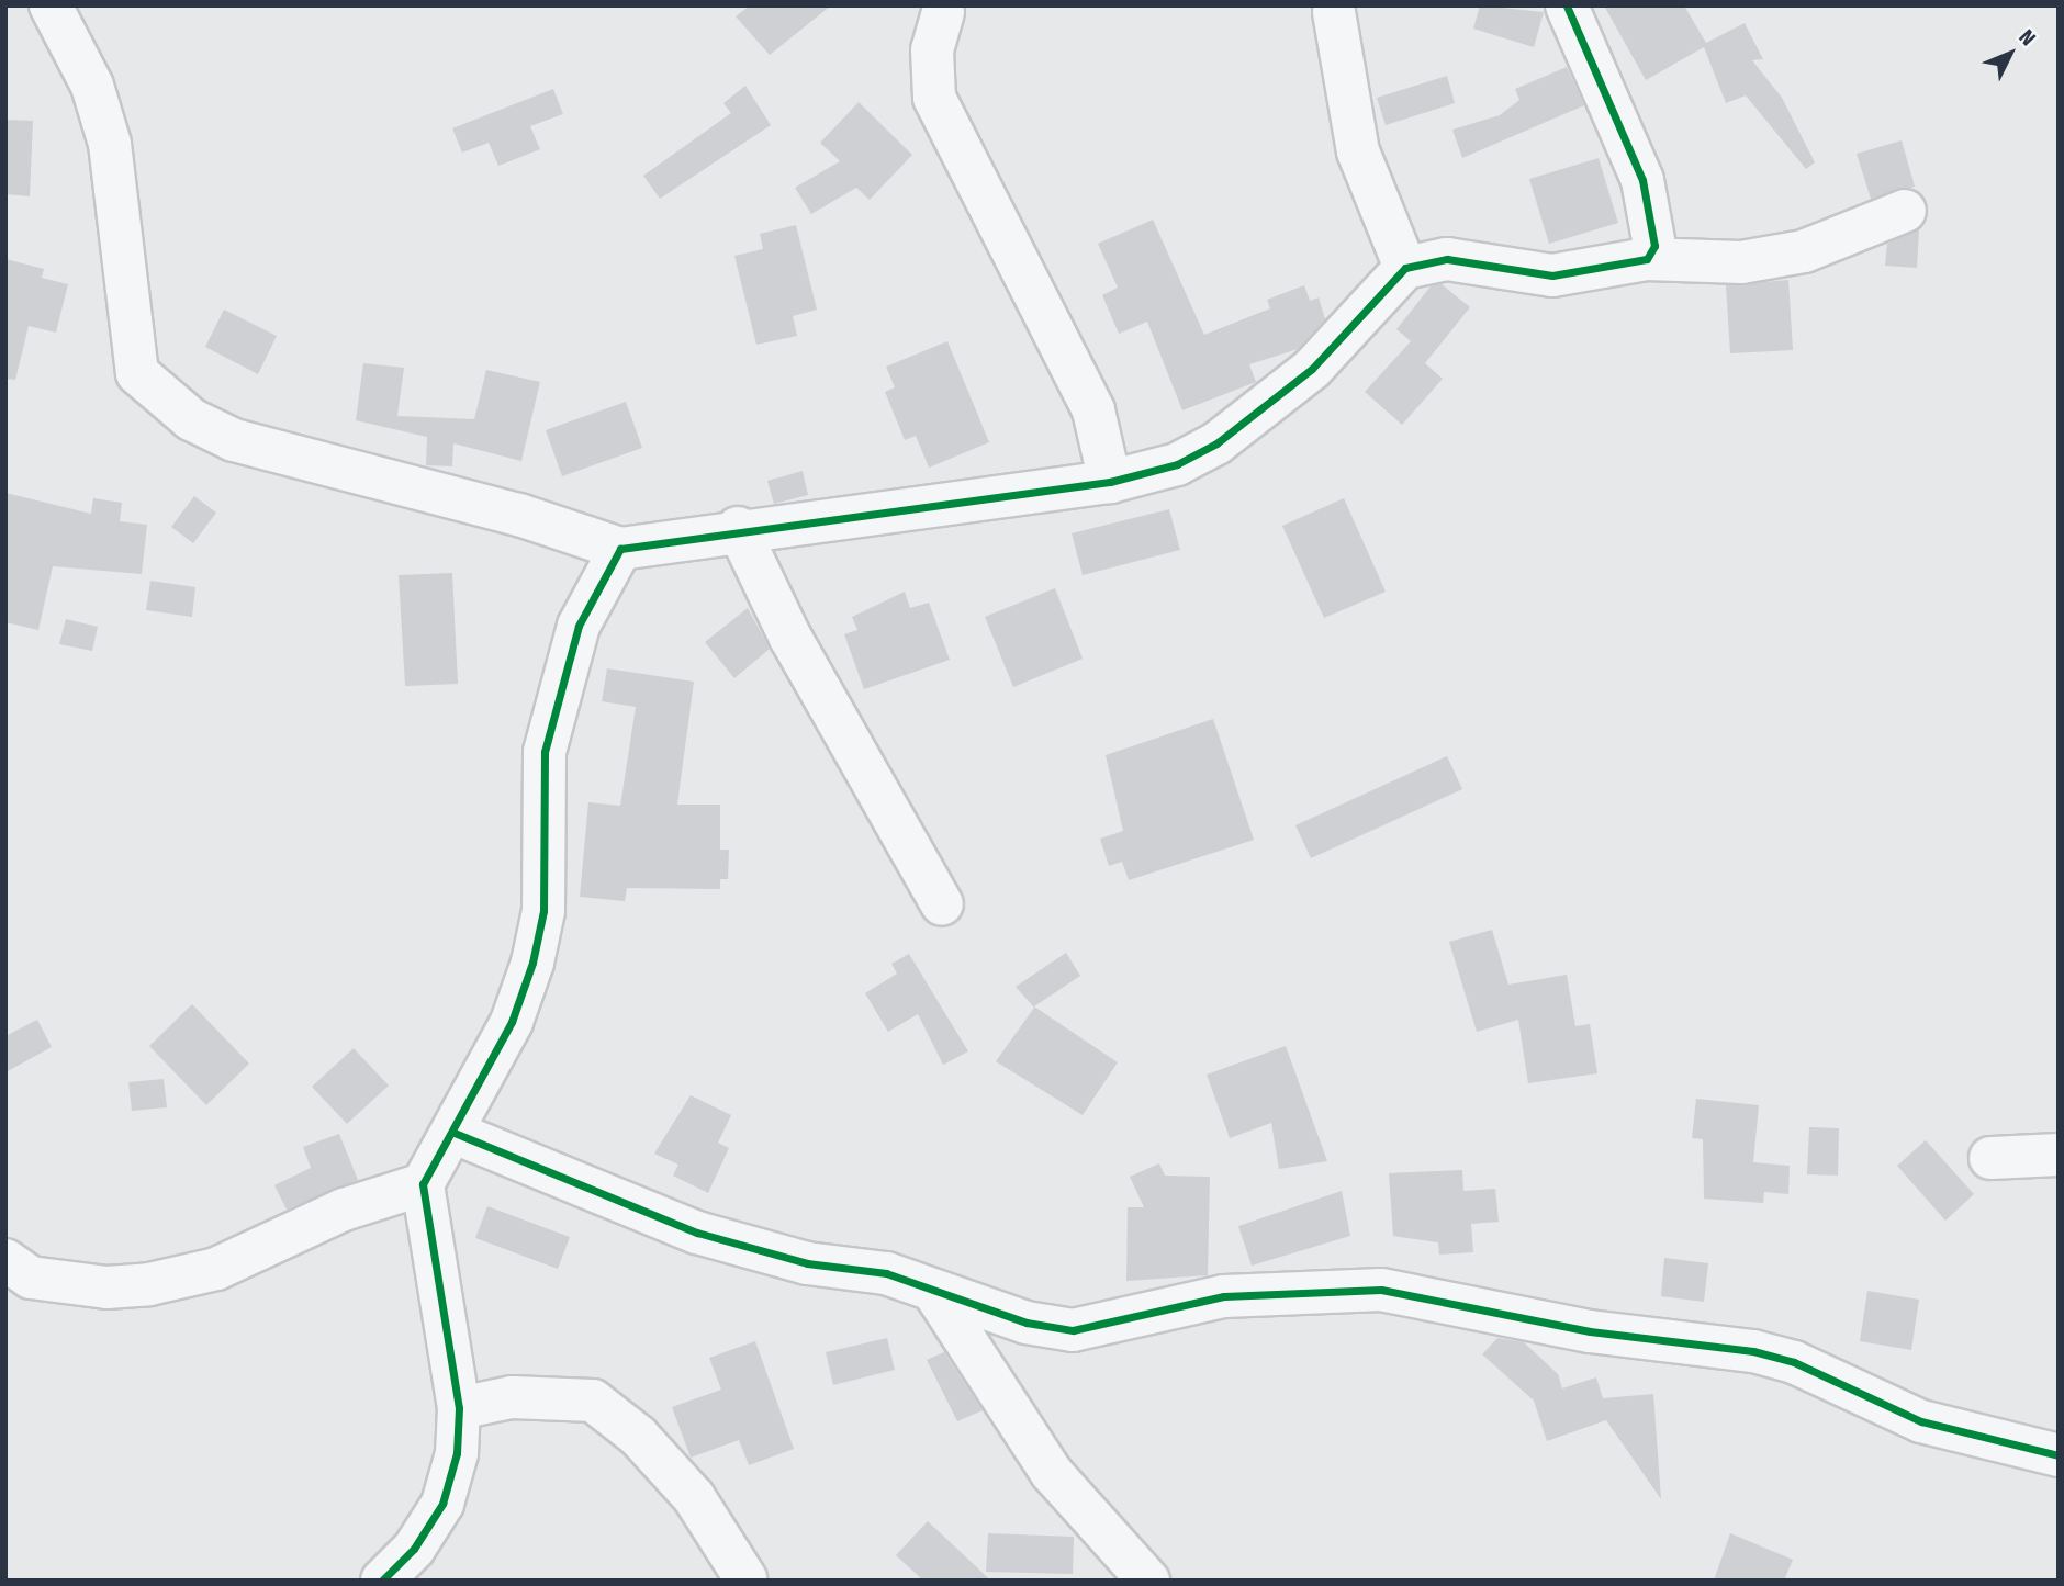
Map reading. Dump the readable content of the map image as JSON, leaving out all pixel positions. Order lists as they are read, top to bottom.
{
  "north": "top right"
}
